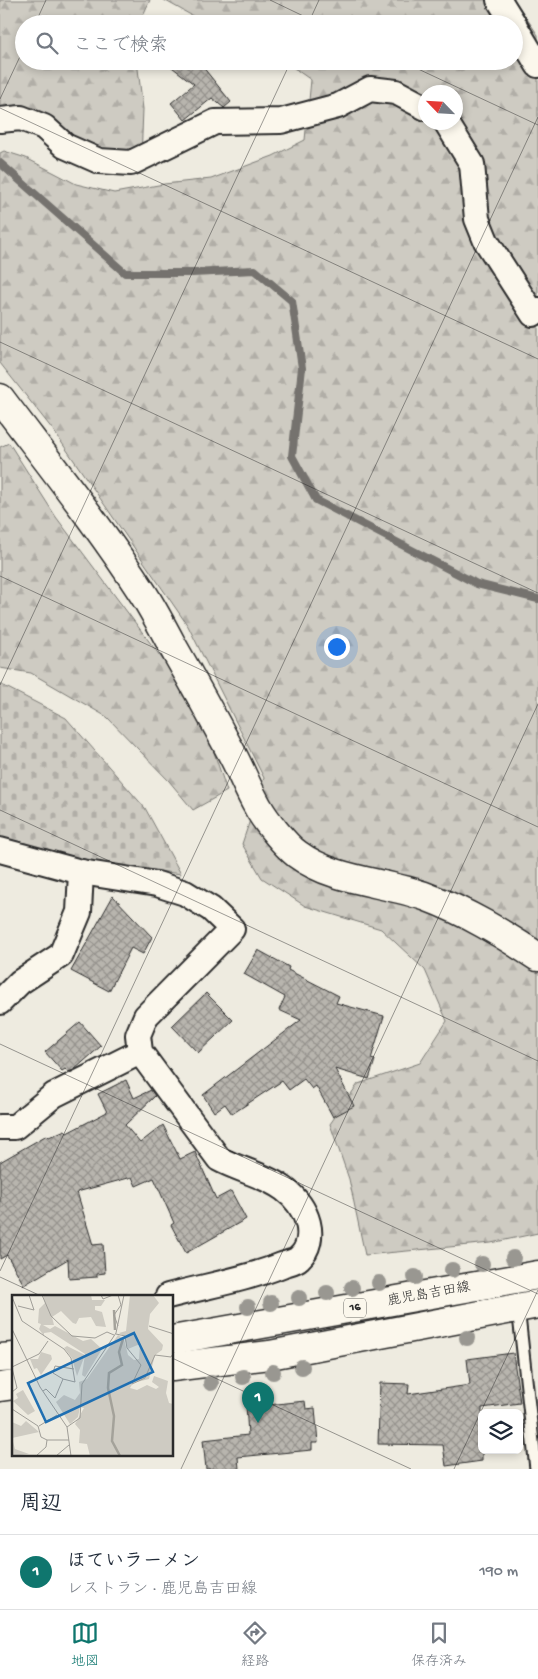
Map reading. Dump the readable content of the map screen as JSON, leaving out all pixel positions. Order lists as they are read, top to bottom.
{
  "streets": {
    "street": ["鹿児島吉田線", "16"]
  },
  "north": "top left",
  "page": {
    "search": "ここで検索",
    "pins": "1",
    "heading": "周辺",
    "list": [
      {
        "mark": "1",
        "name": "ほていラーメン",
        "note": "レストラン · 鹿児島吉田線",
        "value": "190 m"
      }
    ],
    "nav": ["地図", "経路", "保存済み"]
  }
}
